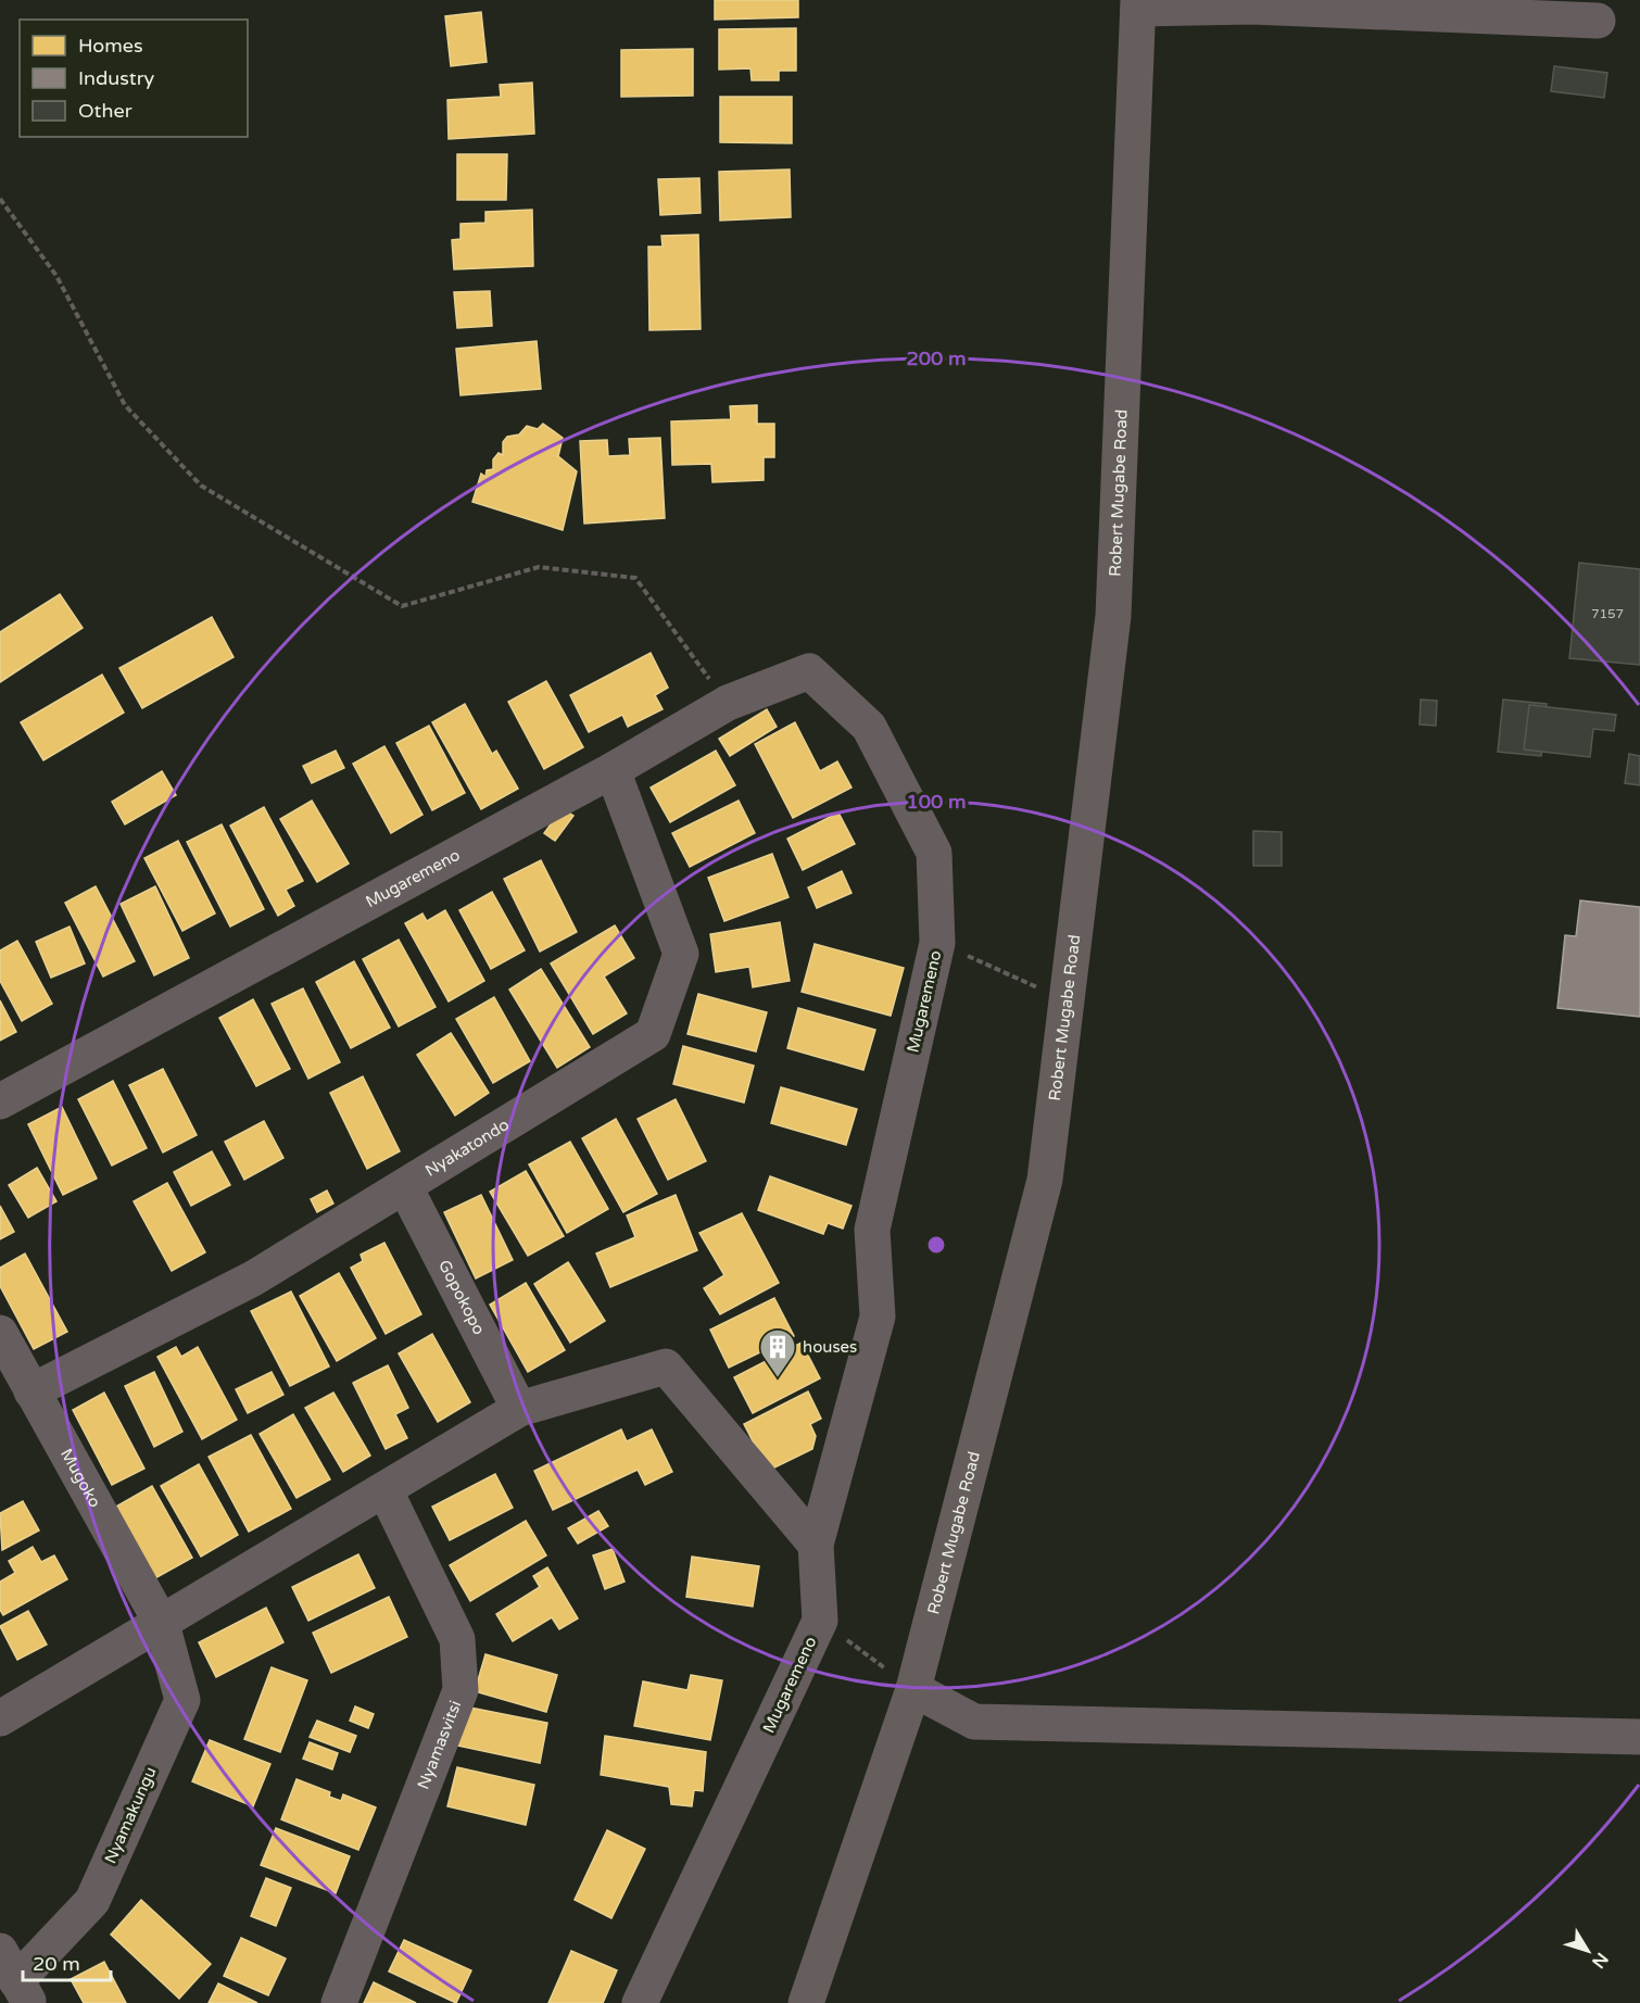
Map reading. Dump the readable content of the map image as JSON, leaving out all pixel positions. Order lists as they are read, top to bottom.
{
  "streets": {
    "main road": ["Robert Mugabe Road"],
    "street": [
      "Mugaremeno",
      "Nyakatondo",
      "Gopokopo",
      "Mugoko",
      "Nyamasvitsi",
      "Nyamakungu"
    ]
  },
  "crossings": [
    ["Mugaremeno", "Nyakatondo"],
    ["Nyakatondo", "Gopokopo"],
    ["Nyakatondo", "Mugoko"],
    ["Mugoko", "Nyamakungu"]
  ],
  "places": {
    "building": ["houses"]
  },
  "house_numbers": ["7157"],
  "legend": ["Homes", "Industry", "Other"],
  "scale_bar": "20 m",
  "north": "bottom right",
  "rings": ["200 m", "100 m"]
}
